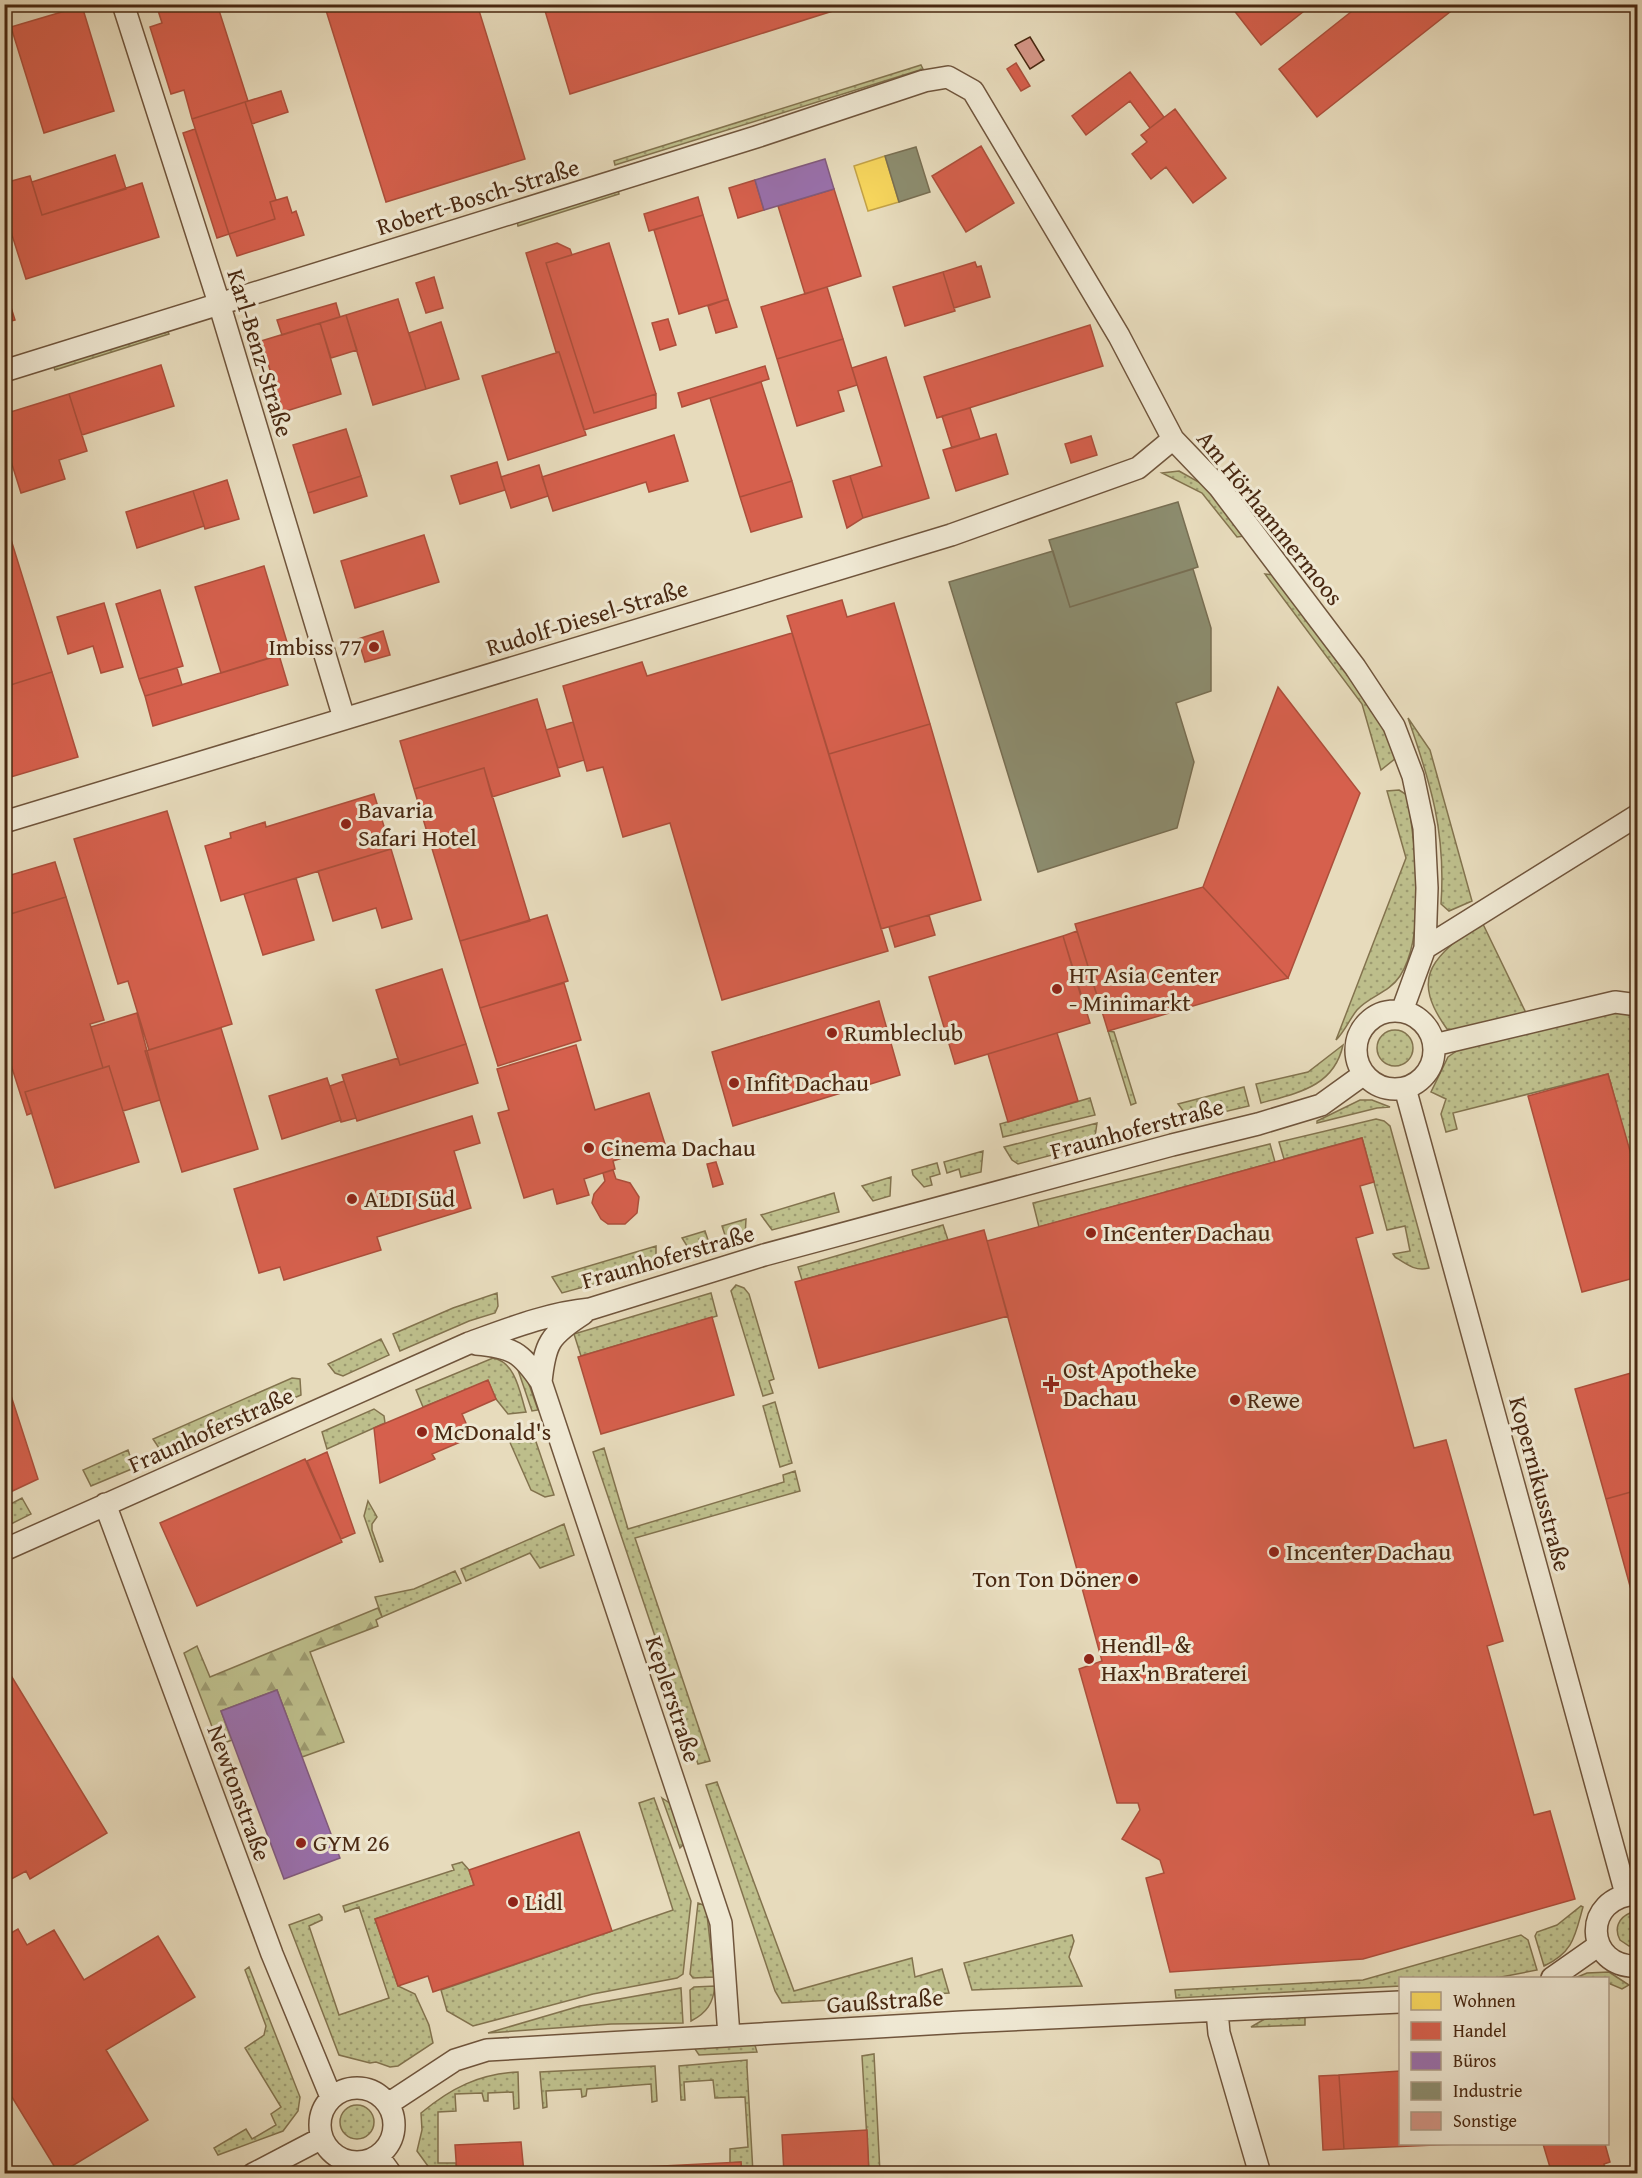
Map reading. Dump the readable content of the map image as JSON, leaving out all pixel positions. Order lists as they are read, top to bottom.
{
  "streets": {
    "street": [
      "Robert-Bosch-Straße",
      "Karl-Benz-Straße",
      "Am Hörhammermoos",
      "Rudolf-Diesel-Straße",
      "Fraunhoferstraße",
      "Kopernikusstraße",
      "Keplerstraße",
      "Newtonstraße",
      "Gaußstraße"
    ]
  },
  "crossings": [
    ["Robert-Bosch-Straße", "Karl-Benz-Straße"],
    ["Robert-Bosch-Straße", "Am Hörhammermoos"],
    ["Karl-Benz-Straße", "Rudolf-Diesel-Straße"],
    ["Am Hörhammermoos", "Rudolf-Diesel-Straße"],
    ["Am Hörhammermoos", "Fraunhoferstraße"],
    ["Am Hörhammermoos", "Kopernikusstraße"],
    ["Fraunhoferstraße", "Kopernikusstraße"],
    ["Fraunhoferstraße", "Keplerstraße"],
    ["Fraunhoferstraße", "Newtonstraße"],
    ["Keplerstraße", "Gaußstraße"],
    ["Newtonstraße", "Gaußstraße"]
  ],
  "places": {
    "other": [
      "Imbiss 77",
      "Bavaria Safari Hotel",
      "HT Asia Center - Minimarkt",
      "Rumbleclub",
      "Infit Dachau",
      "Cinema Dachau",
      "ALDI Süd",
      "InCenter Dachau",
      "Rewe",
      "McDonald's",
      "Incenter Dachau",
      "Ton Ton Döner",
      "Hendl- & Hax'n Braterei",
      "GYM 26",
      "Lidl"
    ],
    "health": ["Ost Apotheke Dachau"]
  },
  "legend": [
    "Wohnen",
    "Handel",
    "Büros",
    "Industrie",
    "Sonstige"
  ]
}
